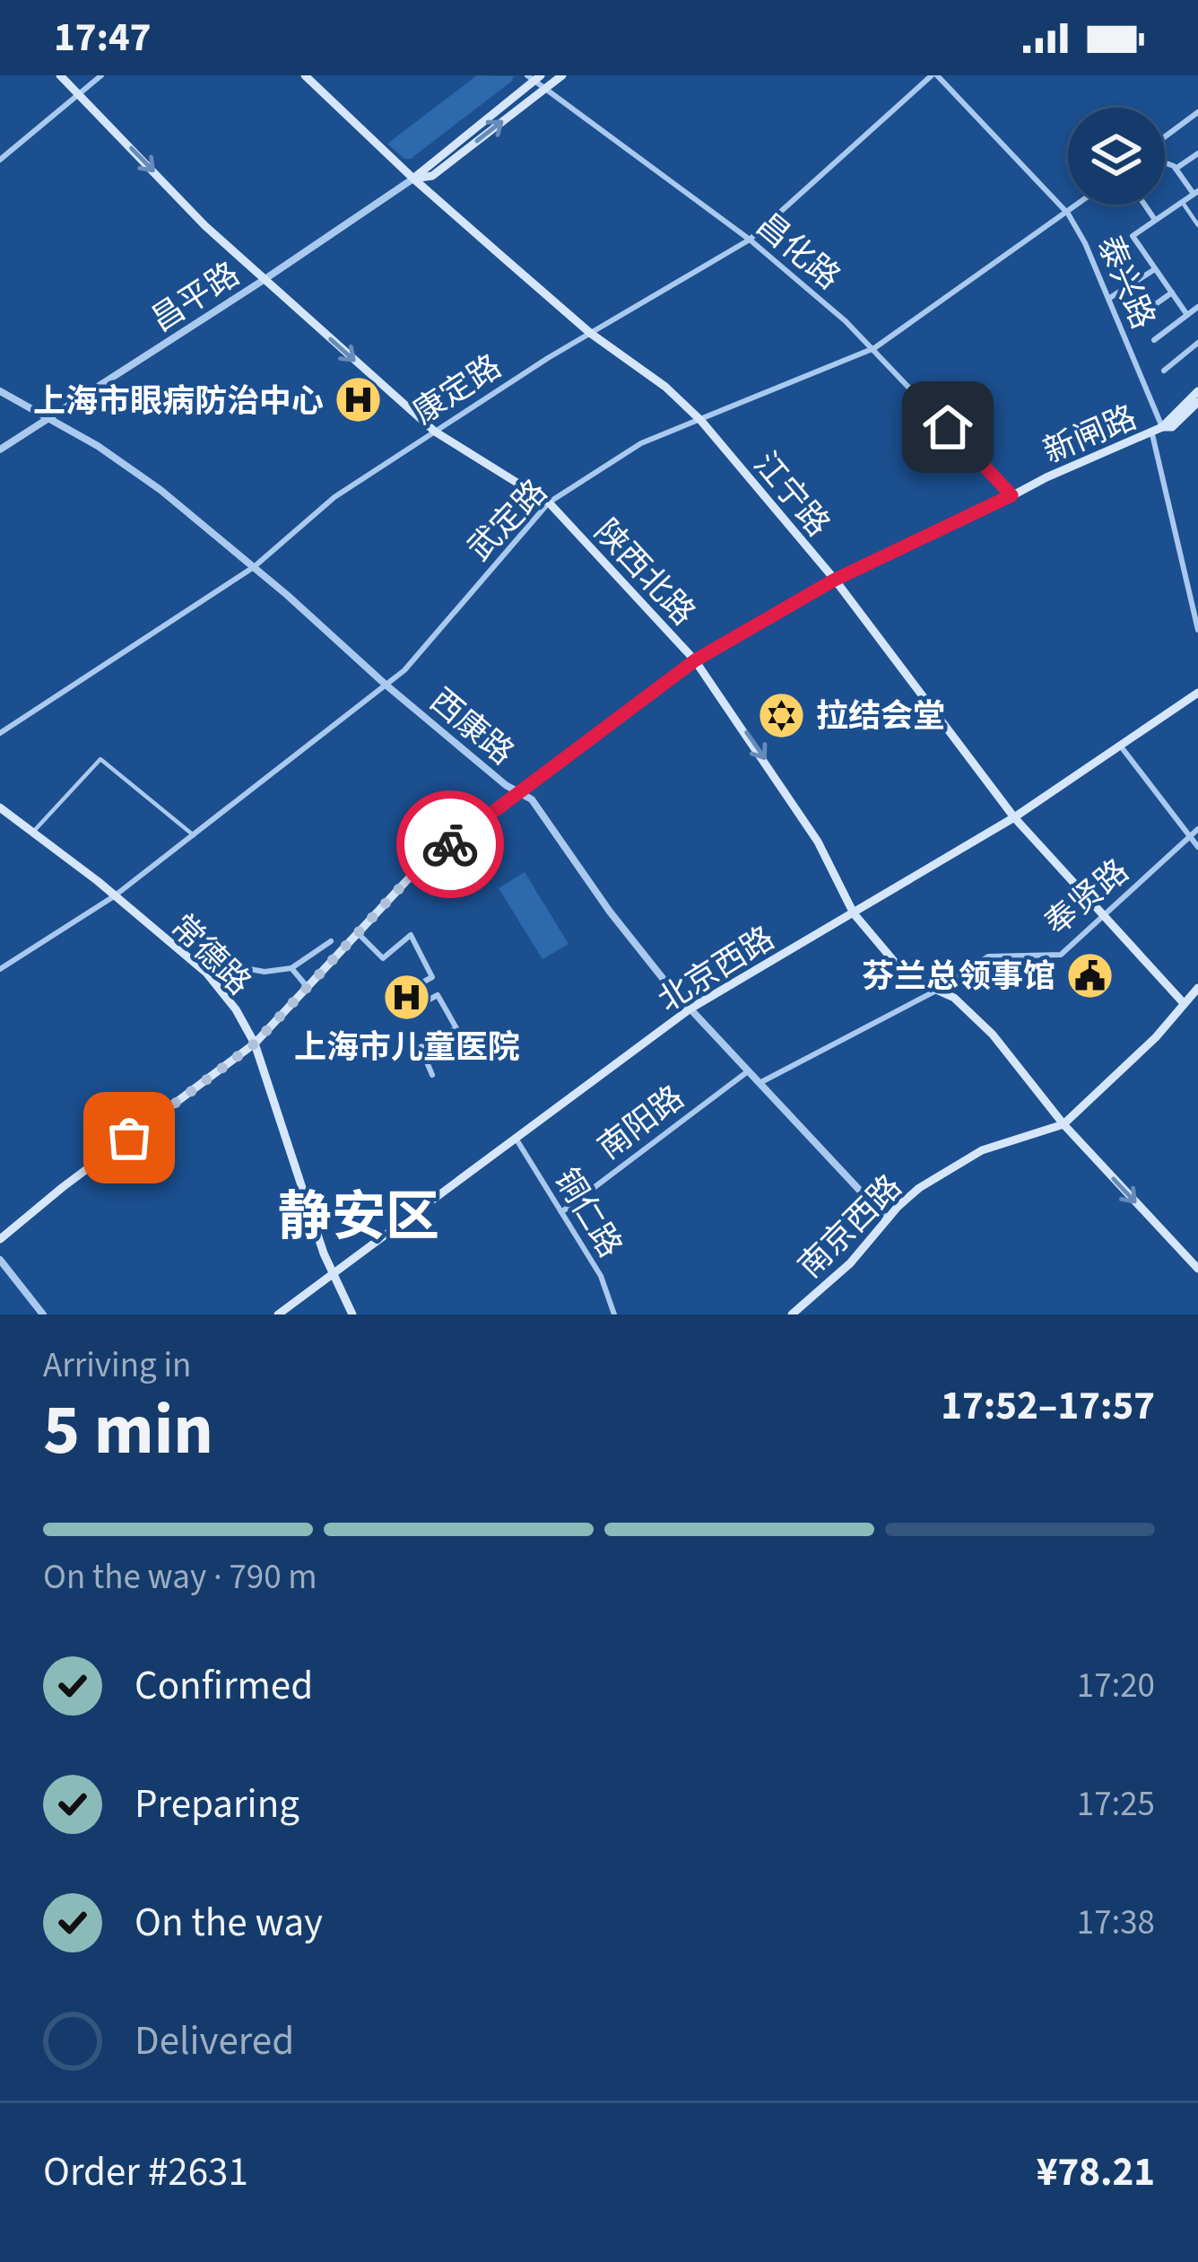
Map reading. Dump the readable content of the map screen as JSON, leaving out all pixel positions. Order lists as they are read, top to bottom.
{
  "streets": {
    "main road": [
      "昌平路",
      "新闸路",
      "江宁路",
      "陕西北路",
      "常德路",
      "北京西路",
      "南京西路"
    ],
    "street": [
      "昌化路",
      "泰兴路",
      "康定路",
      "武定路",
      "西康路",
      "奉贤路",
      "南阳路",
      "铜仁路"
    ]
  },
  "crossings": [
    ["昌化路", "昌平路"],
    ["昌化路", "康定路"],
    ["昌化路", "新闸路"],
    ["昌化路", "武定路"],
    ["泰兴路", "康定路"],
    ["泰兴路", "新闸路"],
    ["泰兴路", "武定路"],
    ["昌平路", "江宁路"],
    ["昌平路", "陕西北路"],
    ["昌平路", "西康路"],
    ["康定路", "江宁路"],
    ["康定路", "陕西北路"],
    ["康定路", "西康路"],
    ["新闸路", "江宁路"],
    ["新闸路", "陕西北路"],
    ["新闸路", "西康路"],
    ["新闸路", "常德路"],
    ["江宁路", "武定路"],
    ["江宁路", "奉贤路"],
    ["江宁路", "北京西路"],
    ["江宁路", "南京西路"],
    ["武定路", "陕西北路"],
    ["武定路", "西康路"],
    ["武定路", "常德路"],
    ["陕西北路", "奉贤路"],
    ["陕西北路", "北京西路"],
    ["陕西北路", "南京西路"],
    ["西康路", "北京西路"],
    ["西康路", "南阳路"],
    ["西康路", "南京西路"],
    ["常德路", "北京西路"],
    ["北京西路", "铜仁路"],
    ["南阳路", "铜仁路"]
  ],
  "one_way": ["陕西北路"],
  "districts": ["静安区"],
  "places": {
    "hospital": ["上海市眼病防治中心", "上海市儿童医院"],
    "synagogue": ["拉结会堂"],
    "public building": ["芬兰总领事馆"]
  },
  "page": {
    "status": "17:47",
    "heading": ["5 min", "Arriving in", "17:52–17:57"],
    "panel": ["Order #2631", "¥78.21"],
    "bar": "On the way · 790 m",
    "list": [
      ["Confirmed", "17:20"],
      ["Preparing", "17:25"],
      ["On the way", "17:38"],
      "Delivered"
    ]
  }
}
